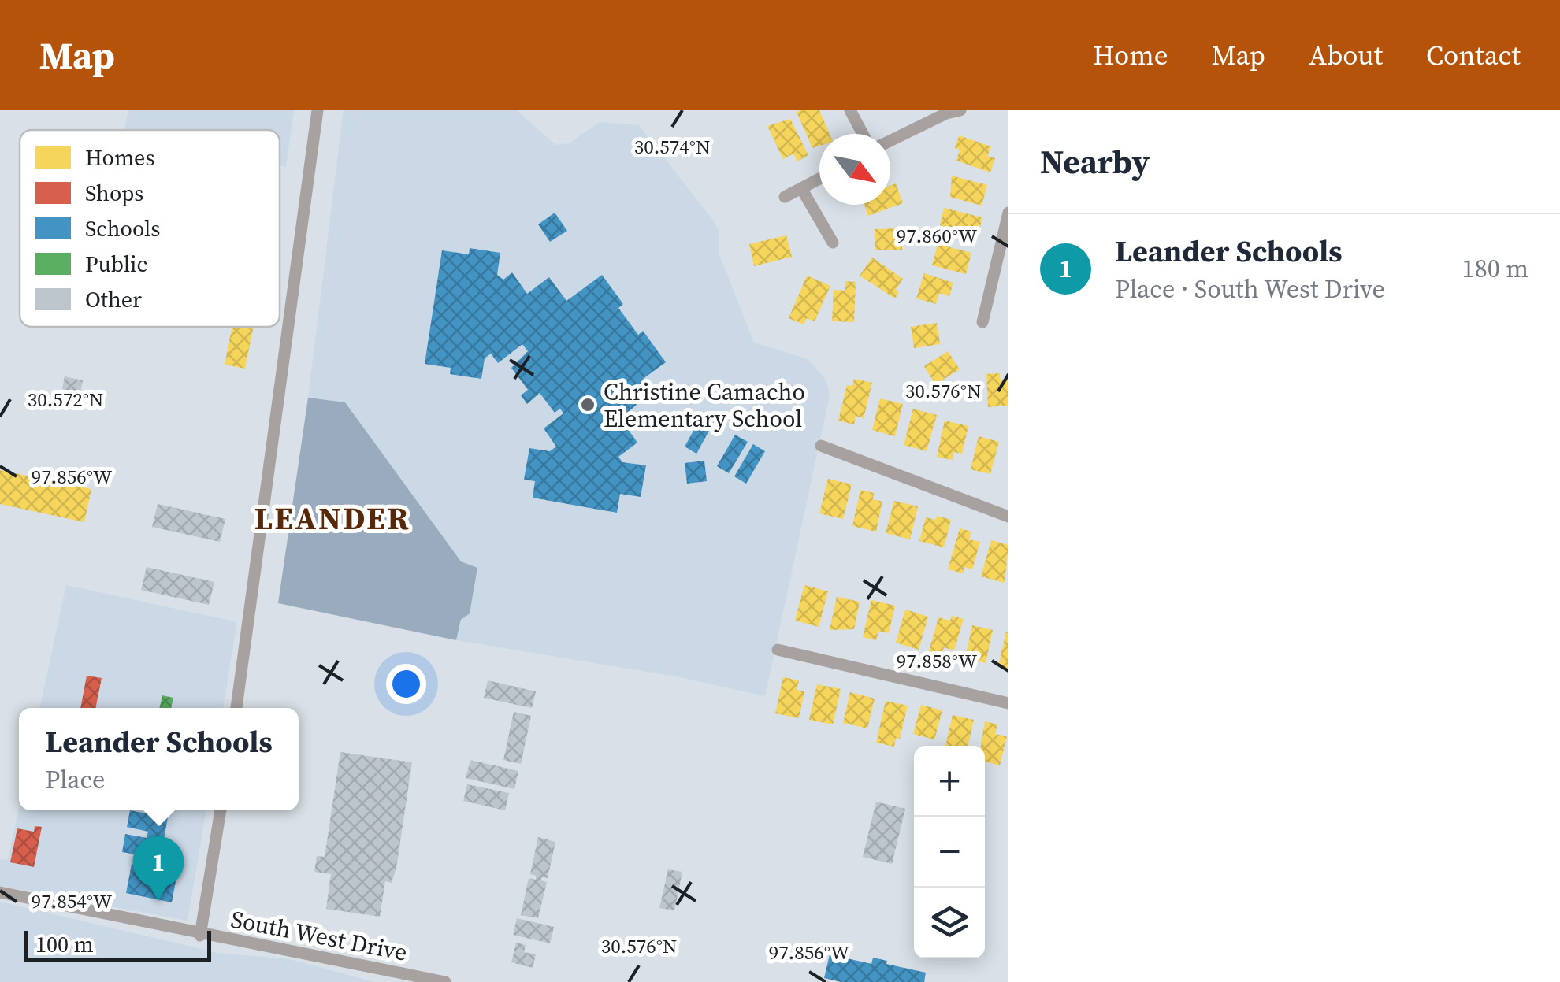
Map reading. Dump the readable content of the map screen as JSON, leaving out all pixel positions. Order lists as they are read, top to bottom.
{
  "streets": {
    "street": ["South West Drive"]
  },
  "districts": ["LEANDER"],
  "places": ["Christine Camacho Elementary School"],
  "legend": [
    "Homes",
    "Shops",
    "Schools",
    "Public",
    "Other"
  ],
  "scale_bar": "100 m",
  "north": "bottom right",
  "page": {
    "header": "Map",
    "nav": [
      "Home",
      "Map",
      "About",
      "Contact"
    ],
    "heading": "Nearby",
    "list": [
      {
        "mark": "1",
        "name": "Leander Schools",
        "note": "Place · South West Drive",
        "value": "180 m"
      }
    ],
    "popup": ["Leander Schools", "Place"],
    "map_buttons": ["+", "−"],
    "pins": "1",
    "scale": "100 m"
  },
  "coordinates": [
    "30.574°N",
    "97.860°W",
    "30.576°N",
    "30.572°N",
    "97.856°W",
    "97.858°W",
    "97.854°W"
  ]
}
